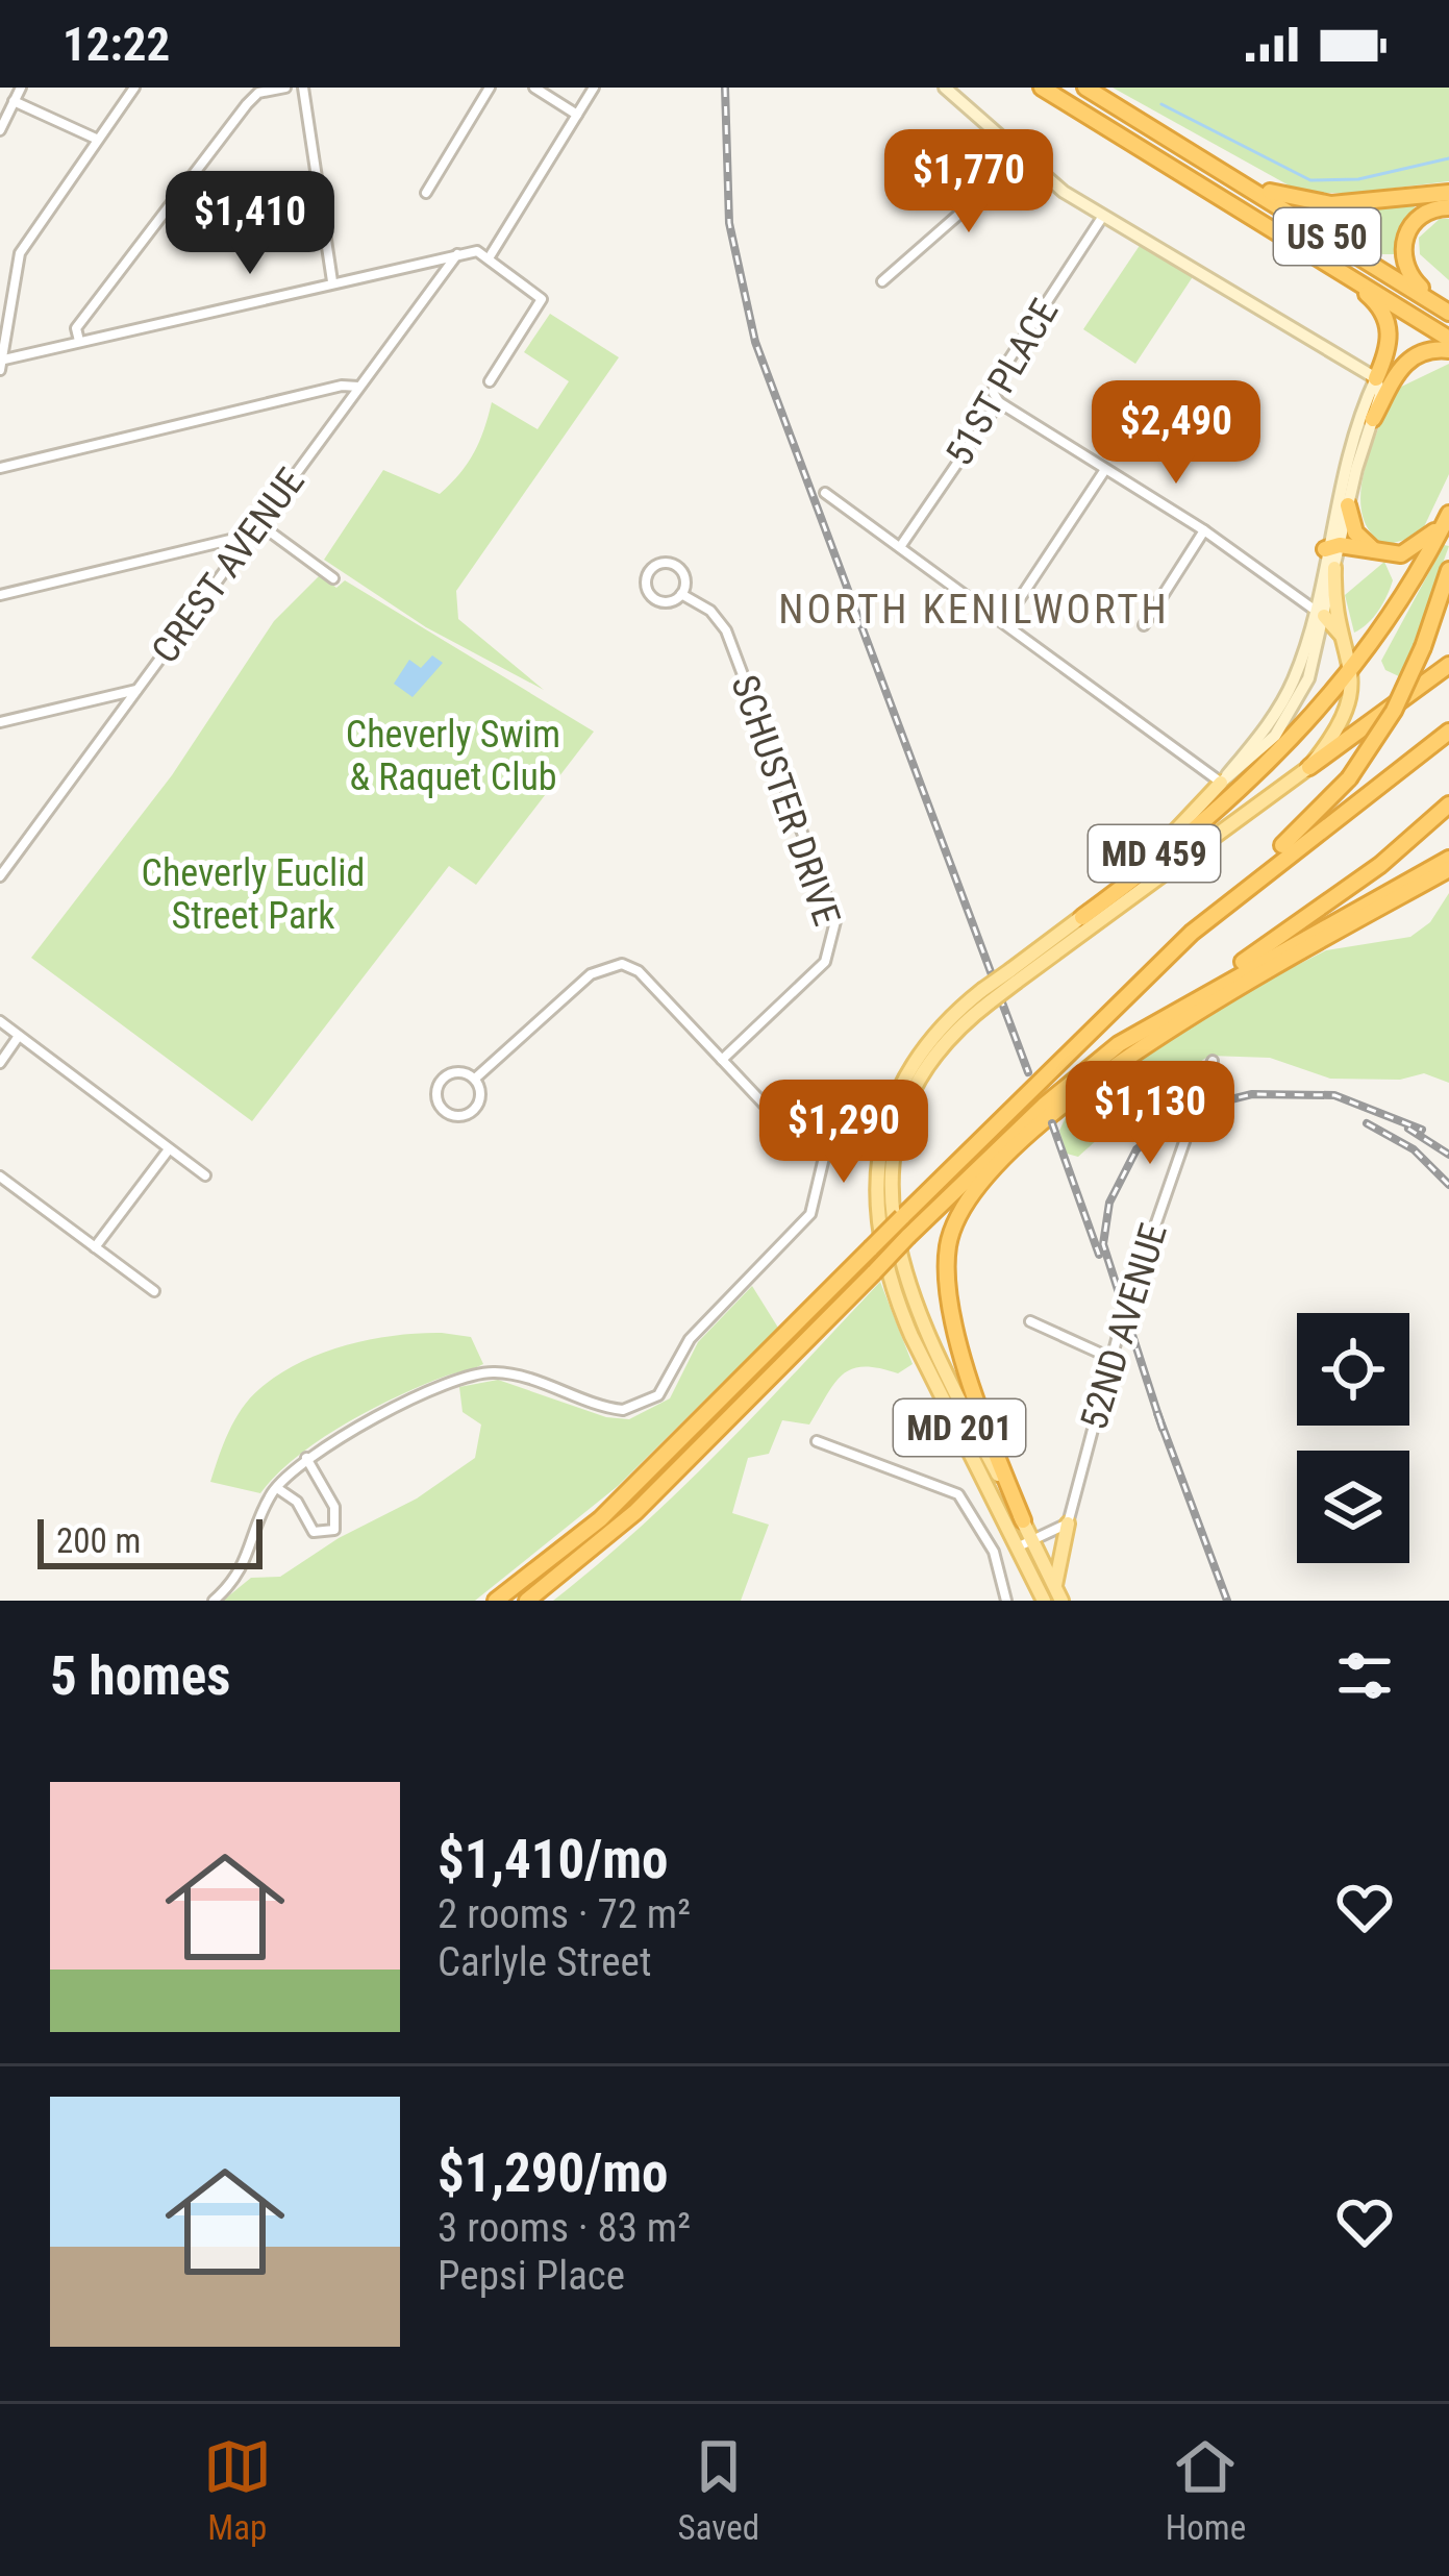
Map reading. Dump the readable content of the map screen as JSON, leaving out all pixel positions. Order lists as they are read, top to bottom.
{
  "streets": {
    "highway": ["US 50", "MD 201"],
    "main road": ["MD 459"],
    "street": [
      "51ST PLACE",
      "CREST AVENUE",
      "SCHUSTER DRIVE",
      "52ND AVENUE"
    ]
  },
  "crossings": [
    ["MD 459", "MD 201"]
  ],
  "districts": ["NORTH KENILWORTH"],
  "parks": ["Cheverly Swim & Raquet Club", "Cheverly Euclid Street Park"],
  "scale_bar": "200 m",
  "page": {
    "status": "12:22",
    "price": [
      "$1,770",
      "$1,410",
      "$2,490",
      "$1,130",
      "$1,290"
    ],
    "scale": "200 m",
    "heading": "5 homes",
    "list": [
      {
        "name": "$1,410/mo",
        "note": "2 rooms · 72 m² · Carlyle Street"
      },
      {
        "name": "$1,290/mo",
        "note": "3 rooms · 83 m² · Pepsi Place"
      }
    ],
    "tabs": ["Map", "Saved", "Home"]
  }
}
